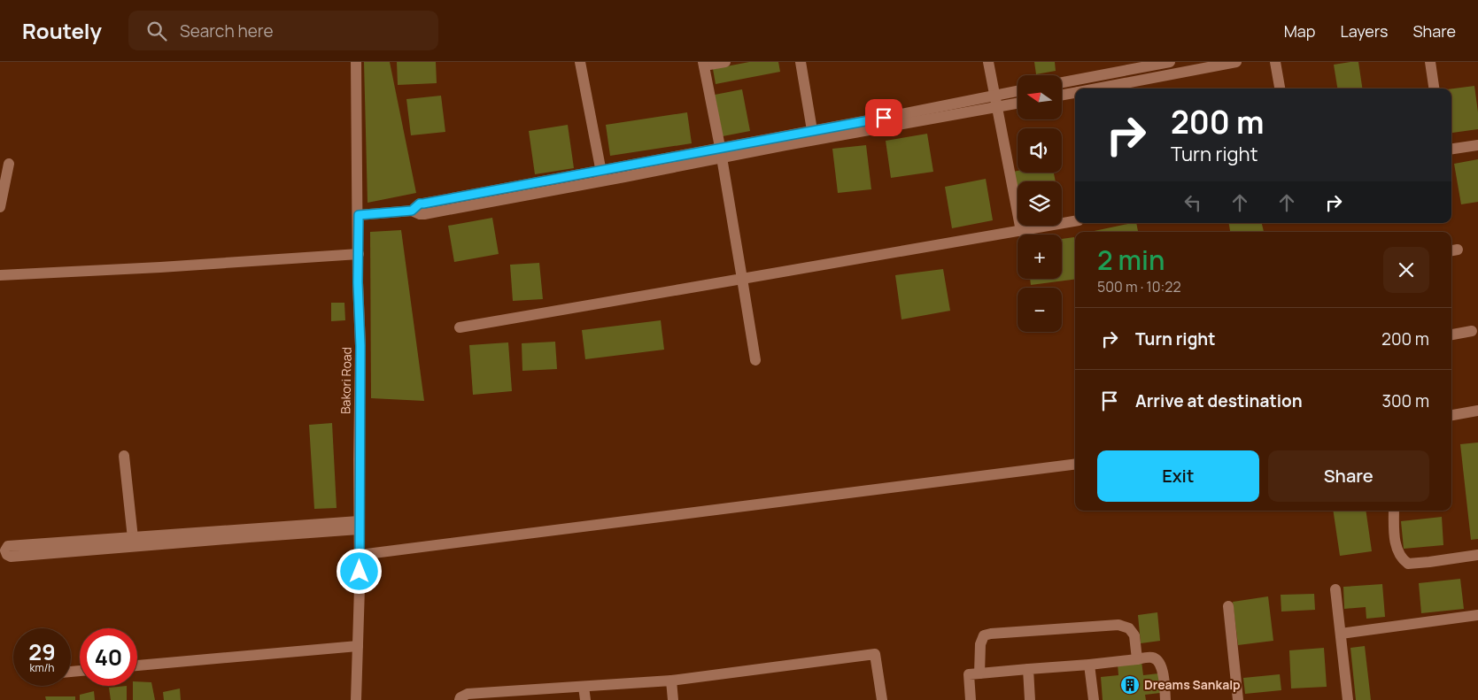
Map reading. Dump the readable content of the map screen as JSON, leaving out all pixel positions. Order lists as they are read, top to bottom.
{
  "streets": {
    "street": ["Bakori Road"]
  },
  "places": {
    "building": ["Dreams Sankalp"]
  },
  "north": "left",
  "page": {
    "header": "Routely",
    "search": "Search here",
    "nav": ["Map", "Layers", "Share"],
    "map_buttons": ["+", "−"],
    "turn": ["200 m", "Turn right"],
    "heading": ["2 min", "500 m · 10:22"],
    "list": [
      {
        "name": "Turn right",
        "value": "200 m"
      },
      {
        "name": "Arrive at destination",
        "value": "300 m"
      }
    ],
    "buttons": ["Exit", "Share"],
    "speed": "29 km/h",
    "limit": "40"
  }
}
